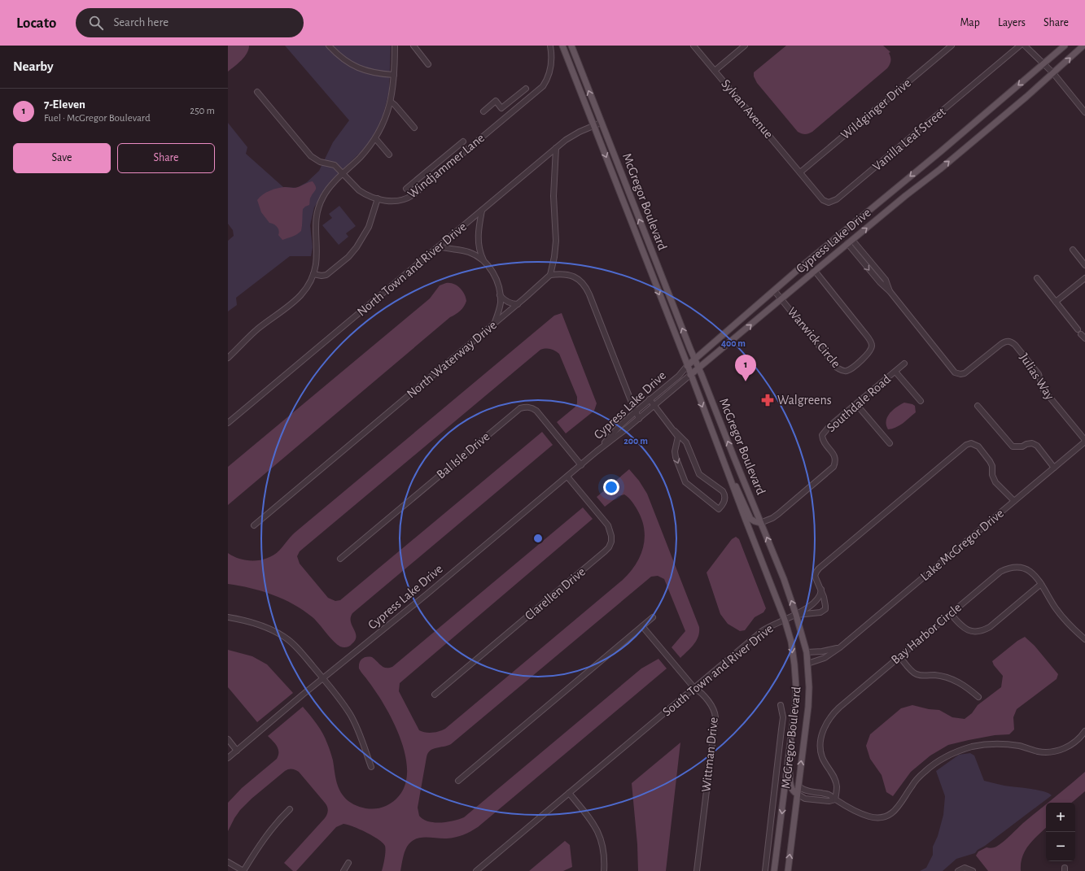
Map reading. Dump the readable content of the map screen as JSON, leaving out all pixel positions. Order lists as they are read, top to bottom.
{
  "streets": {
    "main road": ["McGregor Boulevard", "Cypress Lake Drive"],
    "street": [
      "Sylvan Avenue",
      "Wildginger Drive",
      "Vanilla Leaf Street",
      "Windjammer Lane",
      "North Town and River Drive",
      "Warwick Circle",
      "North Waterway Drive",
      "Julias Way",
      "Southdale Road",
      "Bal Isle Drive",
      "Lake McGregor Drive",
      "Clarellen Drive",
      "Bay Harbor Circle",
      "South Town and River Drive",
      "Wittman Drive"
    ]
  },
  "crossings": [
    ["Sylvan Avenue", "Wildginger Drive"],
    ["Sylvan Avenue", "Vanilla Leaf Street"],
    ["Wildginger Drive", "Vanilla Leaf Street"],
    ["McGregor Boulevard", "Cypress Lake Drive"],
    ["McGregor Boulevard", "North Town and River Drive"],
    ["McGregor Boulevard", "Southdale Road"],
    ["McGregor Boulevard", "Lake McGregor Drive"],
    ["McGregor Boulevard", "South Town and River Drive"],
    ["Cypress Lake Drive", "Warwick Circle"],
    ["Cypress Lake Drive", "Julias Way"],
    ["Cypress Lake Drive", "Bal Isle Drive"],
    ["Cypress Lake Drive", "Clarellen Drive"],
    ["Julias Way", "Lake McGregor Drive"],
    ["South Town and River Drive", "Wittman Drive"]
  ],
  "places": {
    "pharmacy": ["Walgreens"]
  },
  "page": {
    "header": "Locato",
    "search": "Search here",
    "nav": ["Map", "Layers", "Share"],
    "heading": "Nearby",
    "list": [
      {
        "mark": "1",
        "name": "7-Eleven",
        "note": "Fuel · McGregor Boulevard",
        "value": "250 m"
      }
    ],
    "buttons": ["Save", "Share"],
    "pins": "1",
    "map_buttons": ["+", "−"]
  },
  "rings": ["400 m", "200 m"]
}
